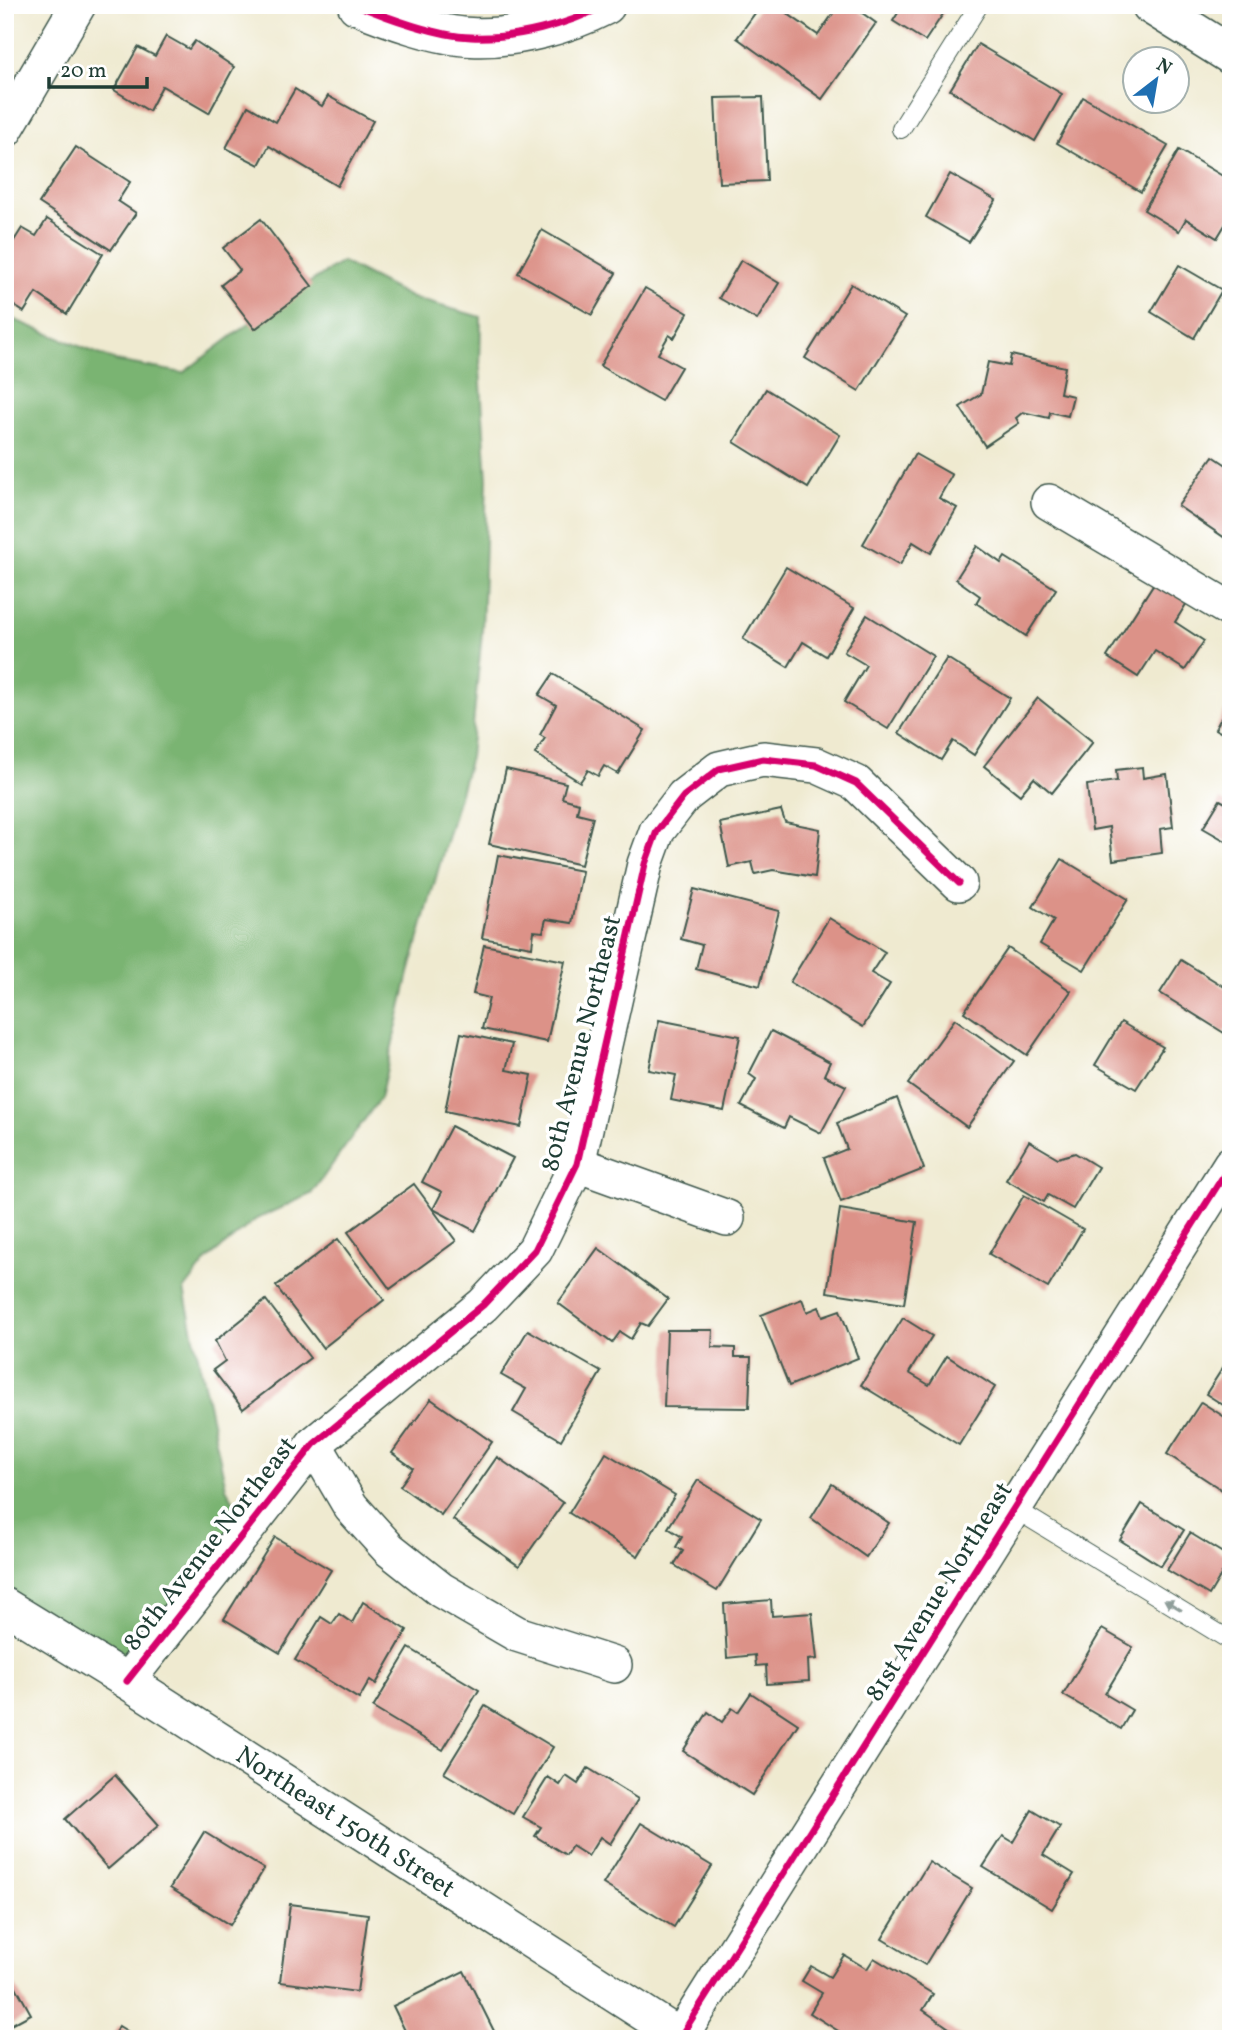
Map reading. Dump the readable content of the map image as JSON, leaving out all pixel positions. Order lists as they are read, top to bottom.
{
  "streets": {
    "street": ["80th Avenue Northeast", "81st Avenue Northeast", "Northeast 150th Street"]
  },
  "crossings": [
    ["80th Avenue Northeast", "Northeast 150th Street"],
    ["81st Avenue Northeast", "Northeast 150th Street"]
  ],
  "scale_bar": "20 m",
  "north": "top right"
}
